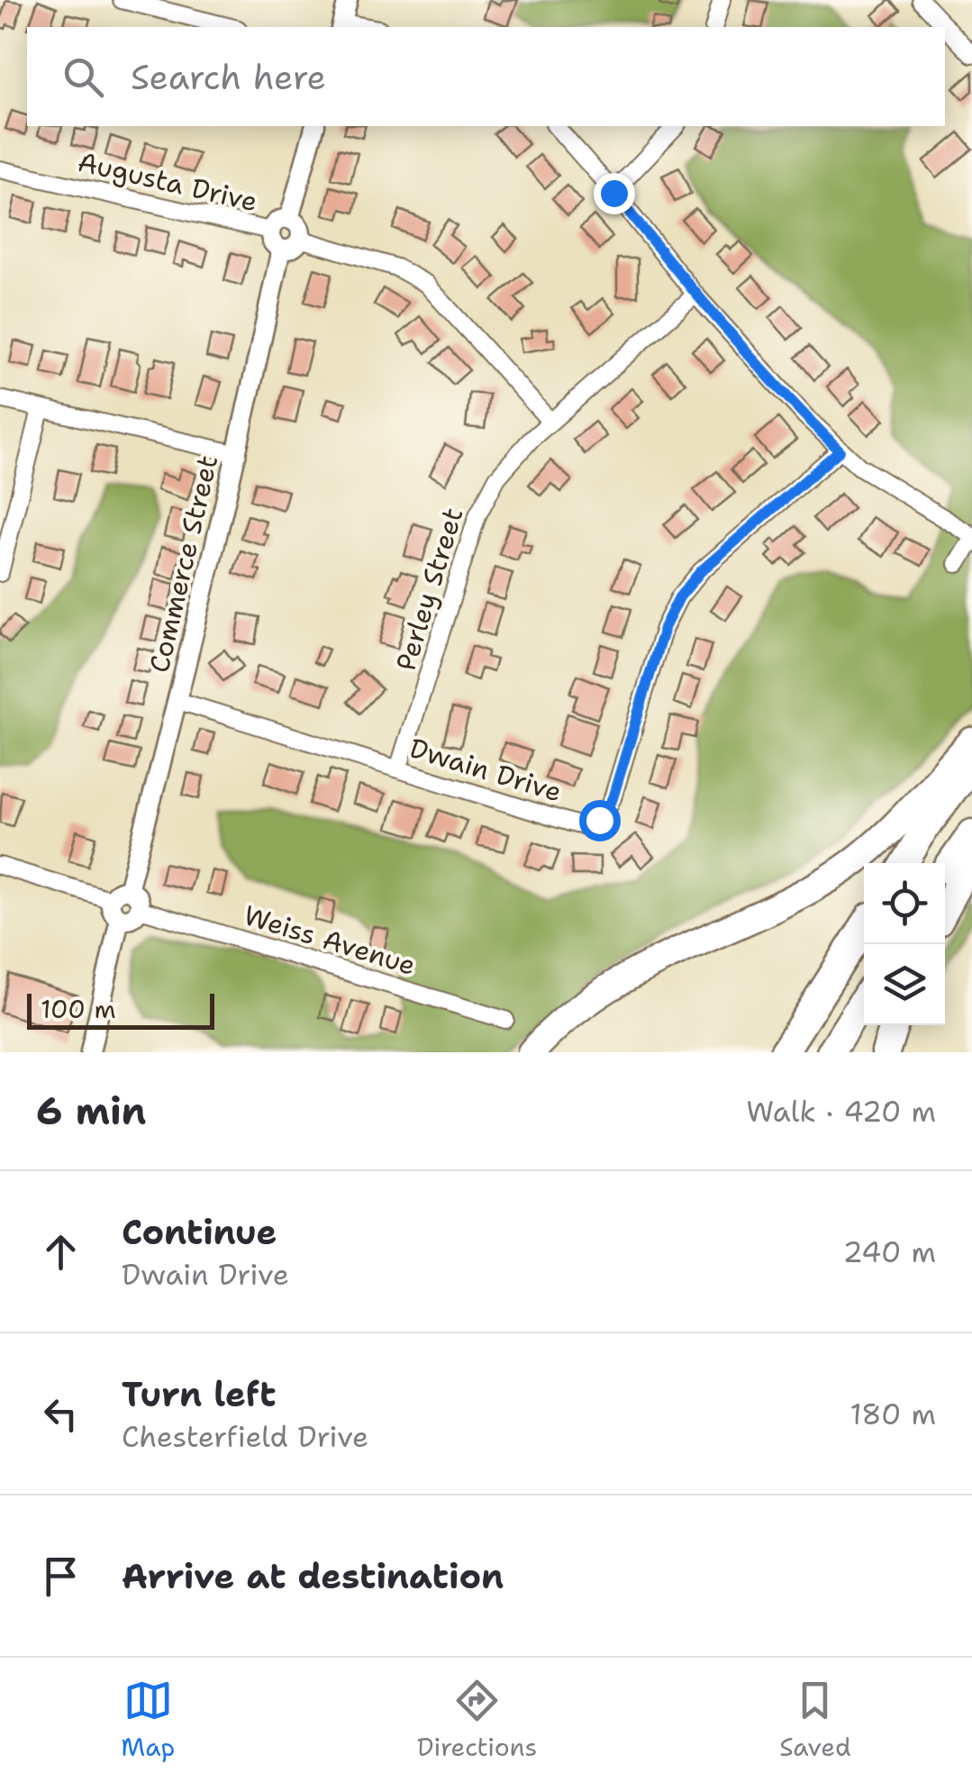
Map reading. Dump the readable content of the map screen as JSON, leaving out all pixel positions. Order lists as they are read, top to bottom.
{
  "streets": {
    "street": [
      "Augusta Drive",
      "Commerce Street",
      "Perley Street",
      "Dwain Drive",
      "Weiss Avenue"
    ]
  },
  "crossings": [
    ["Augusta Drive", "Commerce Street"],
    ["Commerce Street", "Dwain Drive"],
    ["Commerce Street", "Weiss Avenue"],
    ["Perley Street", "Dwain Drive"]
  ],
  "scale_bar": "100 m",
  "page": {
    "search": "Search here",
    "scale": "100 m",
    "heading": ["6 min", "Walk · 420 m"],
    "list": [
      ["Continue", "Dwain Drive", "240 m"],
      ["Turn left", "Chesterfield Drive", "180 m"],
      "Arrive at destination"
    ],
    "nav": ["Map", "Directions", "Saved"]
  }
}
